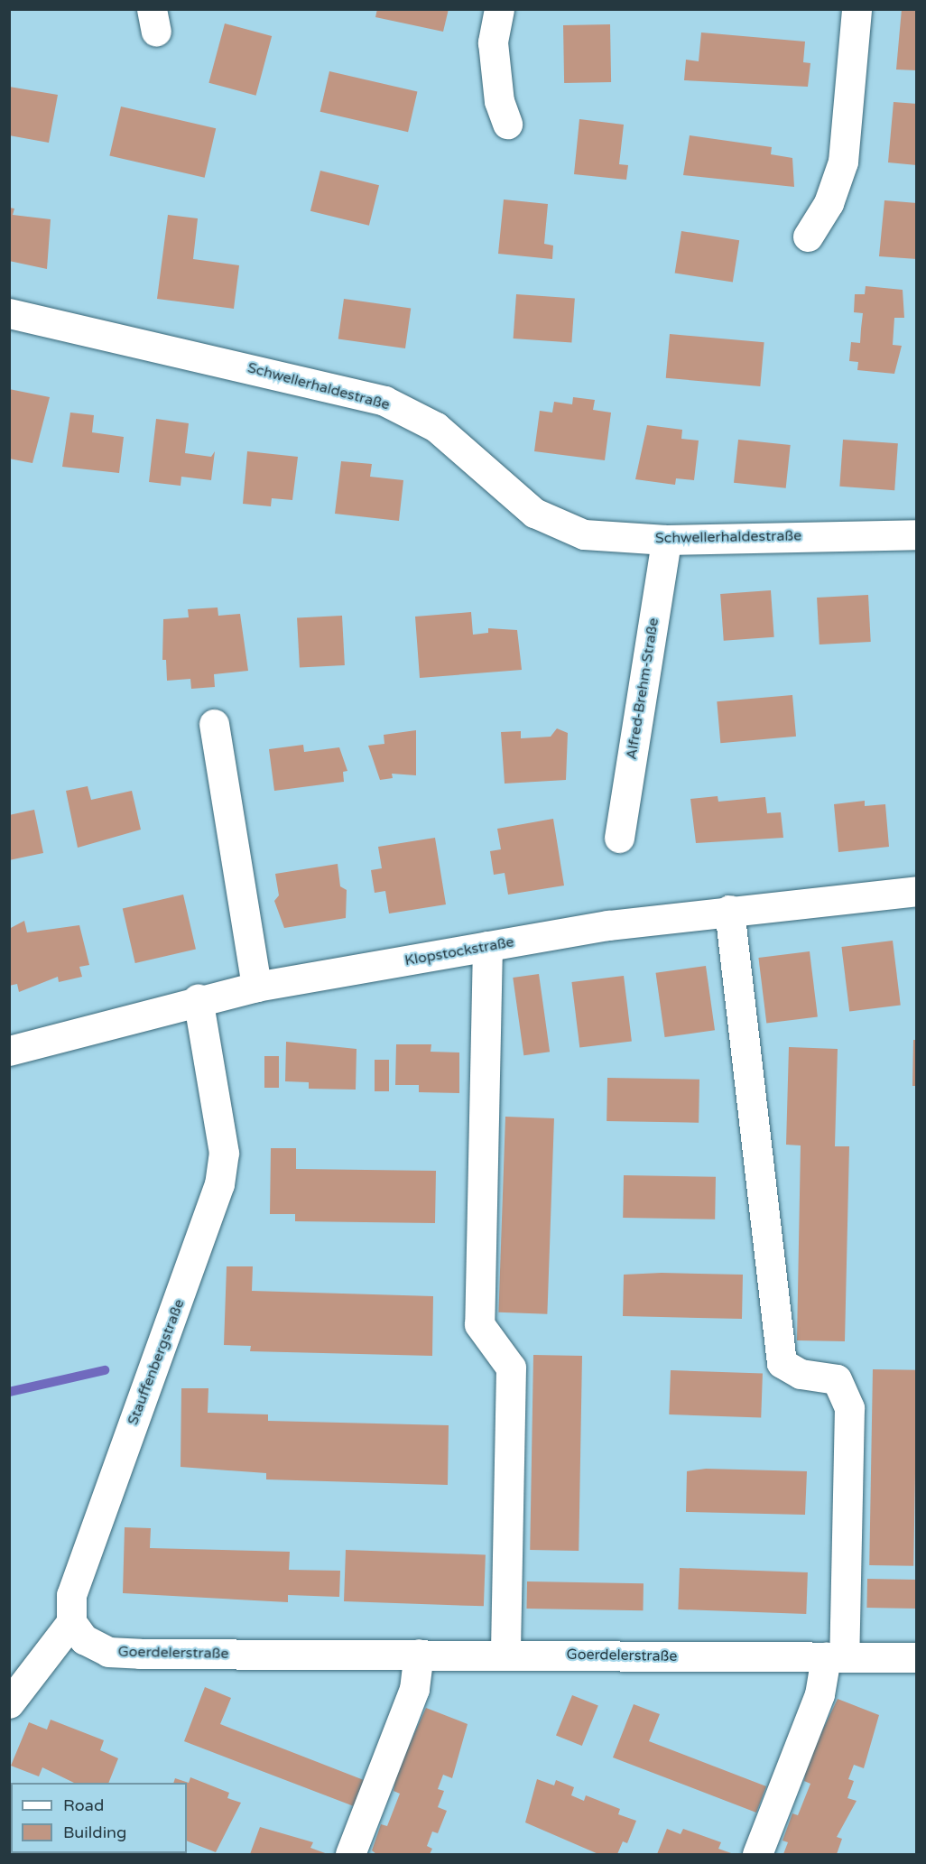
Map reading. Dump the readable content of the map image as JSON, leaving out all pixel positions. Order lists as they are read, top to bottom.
{
  "streets": {
    "street": [
      "Schwellerhaldestraße",
      "Alfred-Brehm-Straße",
      "Klopstockstraße",
      "Stauffenbergstraße",
      "Goerdelerstraße"
    ]
  },
  "crossings": [
    ["Schwellerhaldestraße", "Alfred-Brehm-Straße"],
    ["Klopstockstraße", "Stauffenbergstraße"],
    ["Stauffenbergstraße", "Goerdelerstraße"]
  ],
  "legend": ["Road", "Building"]
}
